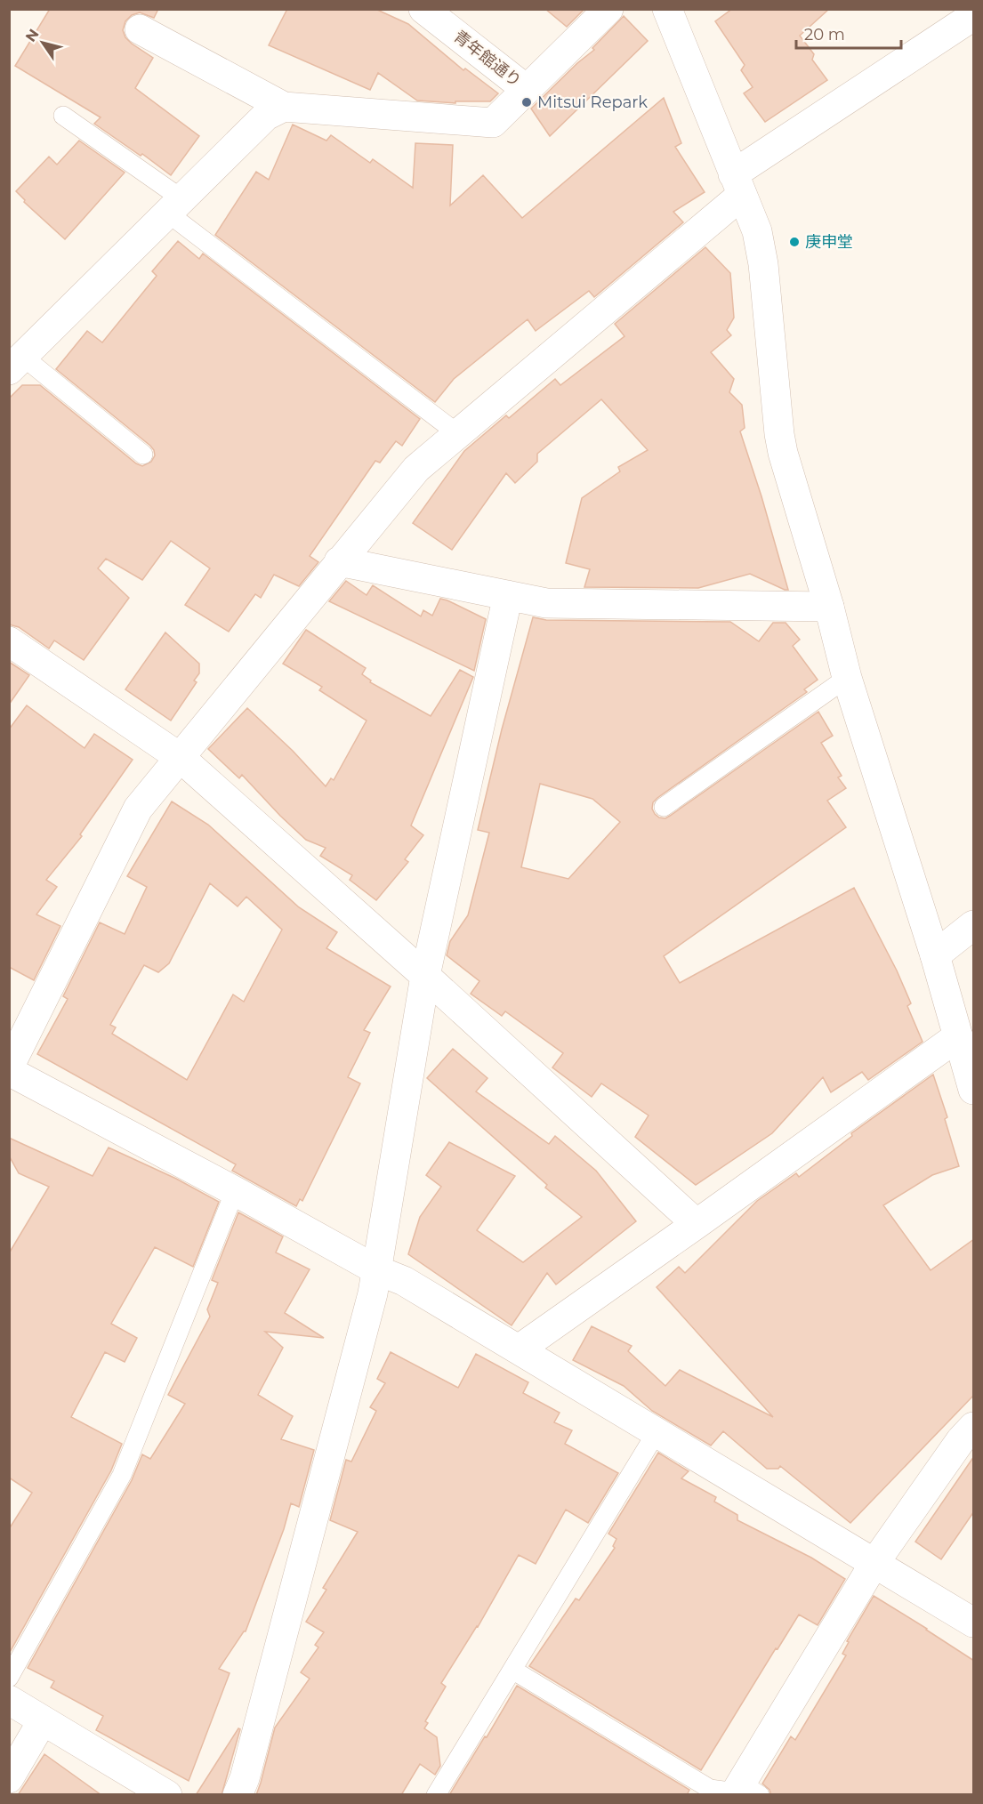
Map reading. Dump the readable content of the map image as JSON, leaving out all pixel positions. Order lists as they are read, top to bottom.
{
  "streets": {
    "street": ["青年館通り"]
  },
  "places": ["Mitsui Repark", "庚申堂"],
  "scale_bar": "20 m",
  "north": "top left"
}
